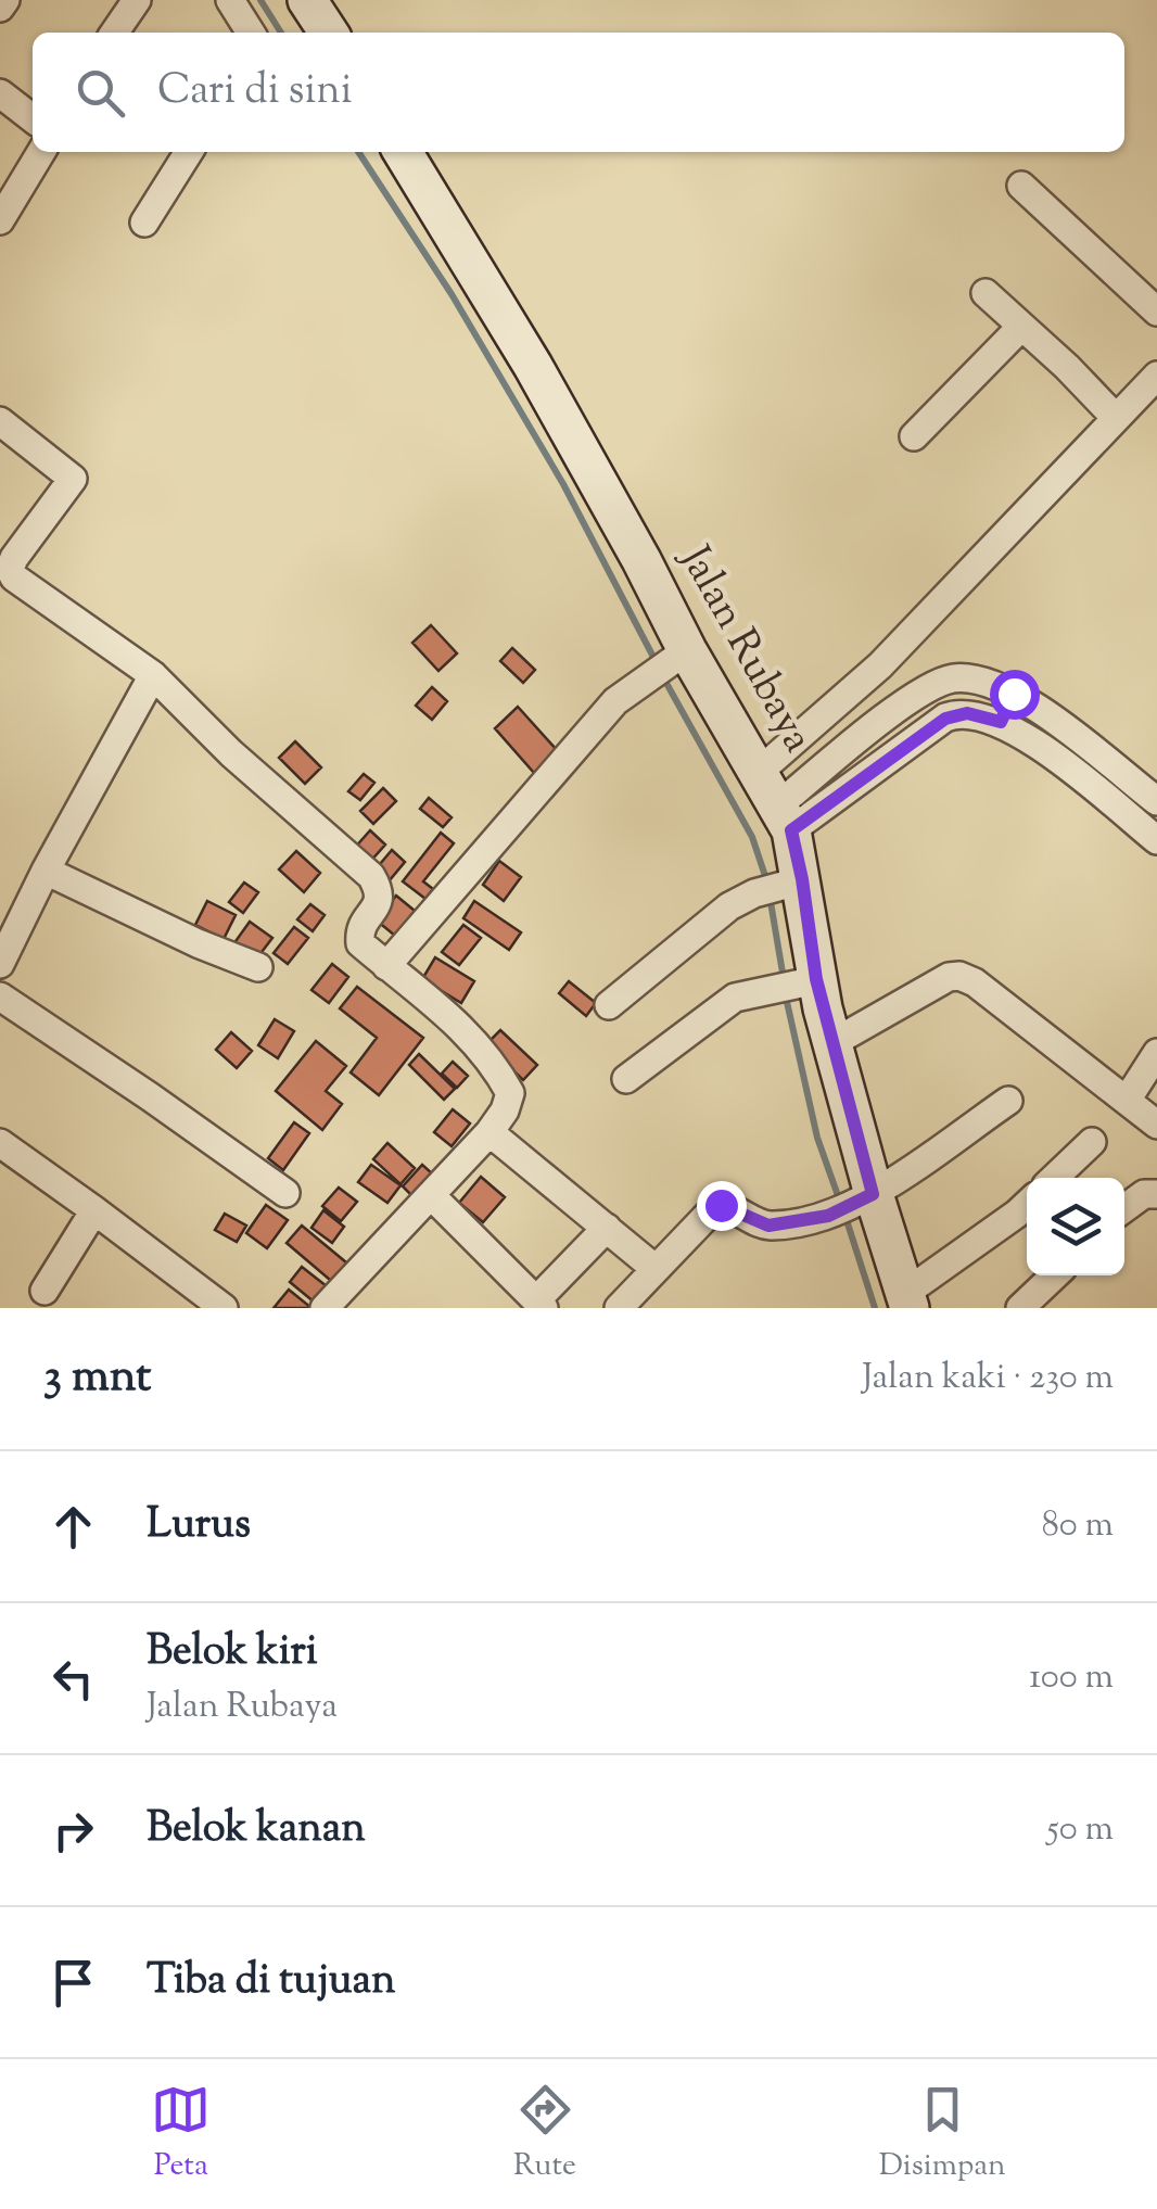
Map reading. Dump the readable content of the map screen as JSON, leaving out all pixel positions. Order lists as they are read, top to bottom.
{
  "streets": {
    "street": ["Jalan Rubaya"]
  },
  "page": {
    "search": "Cari di sini",
    "heading": ["3 mnt", "Jalan kaki · 230 m"],
    "list": [
      ["Lurus", "80 m"],
      ["Belok kiri", "Jalan Rubaya", "100 m"],
      ["Belok kanan", "50 m"],
      "Tiba di tujuan"
    ],
    "nav": ["Peta", "Rute", "Disimpan"]
  }
}
